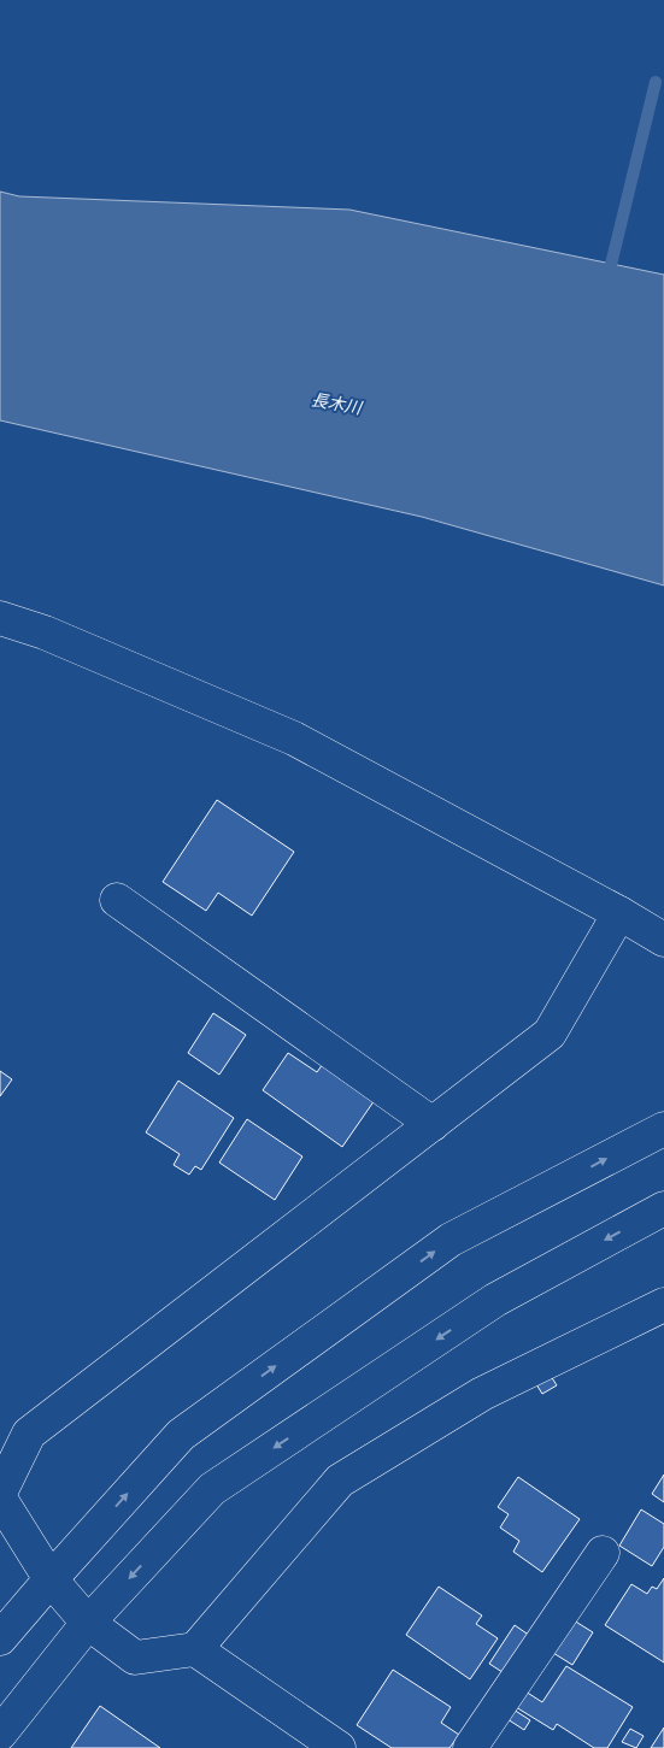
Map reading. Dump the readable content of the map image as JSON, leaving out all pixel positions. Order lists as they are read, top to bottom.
{
  "water": ["長木川"]
}
